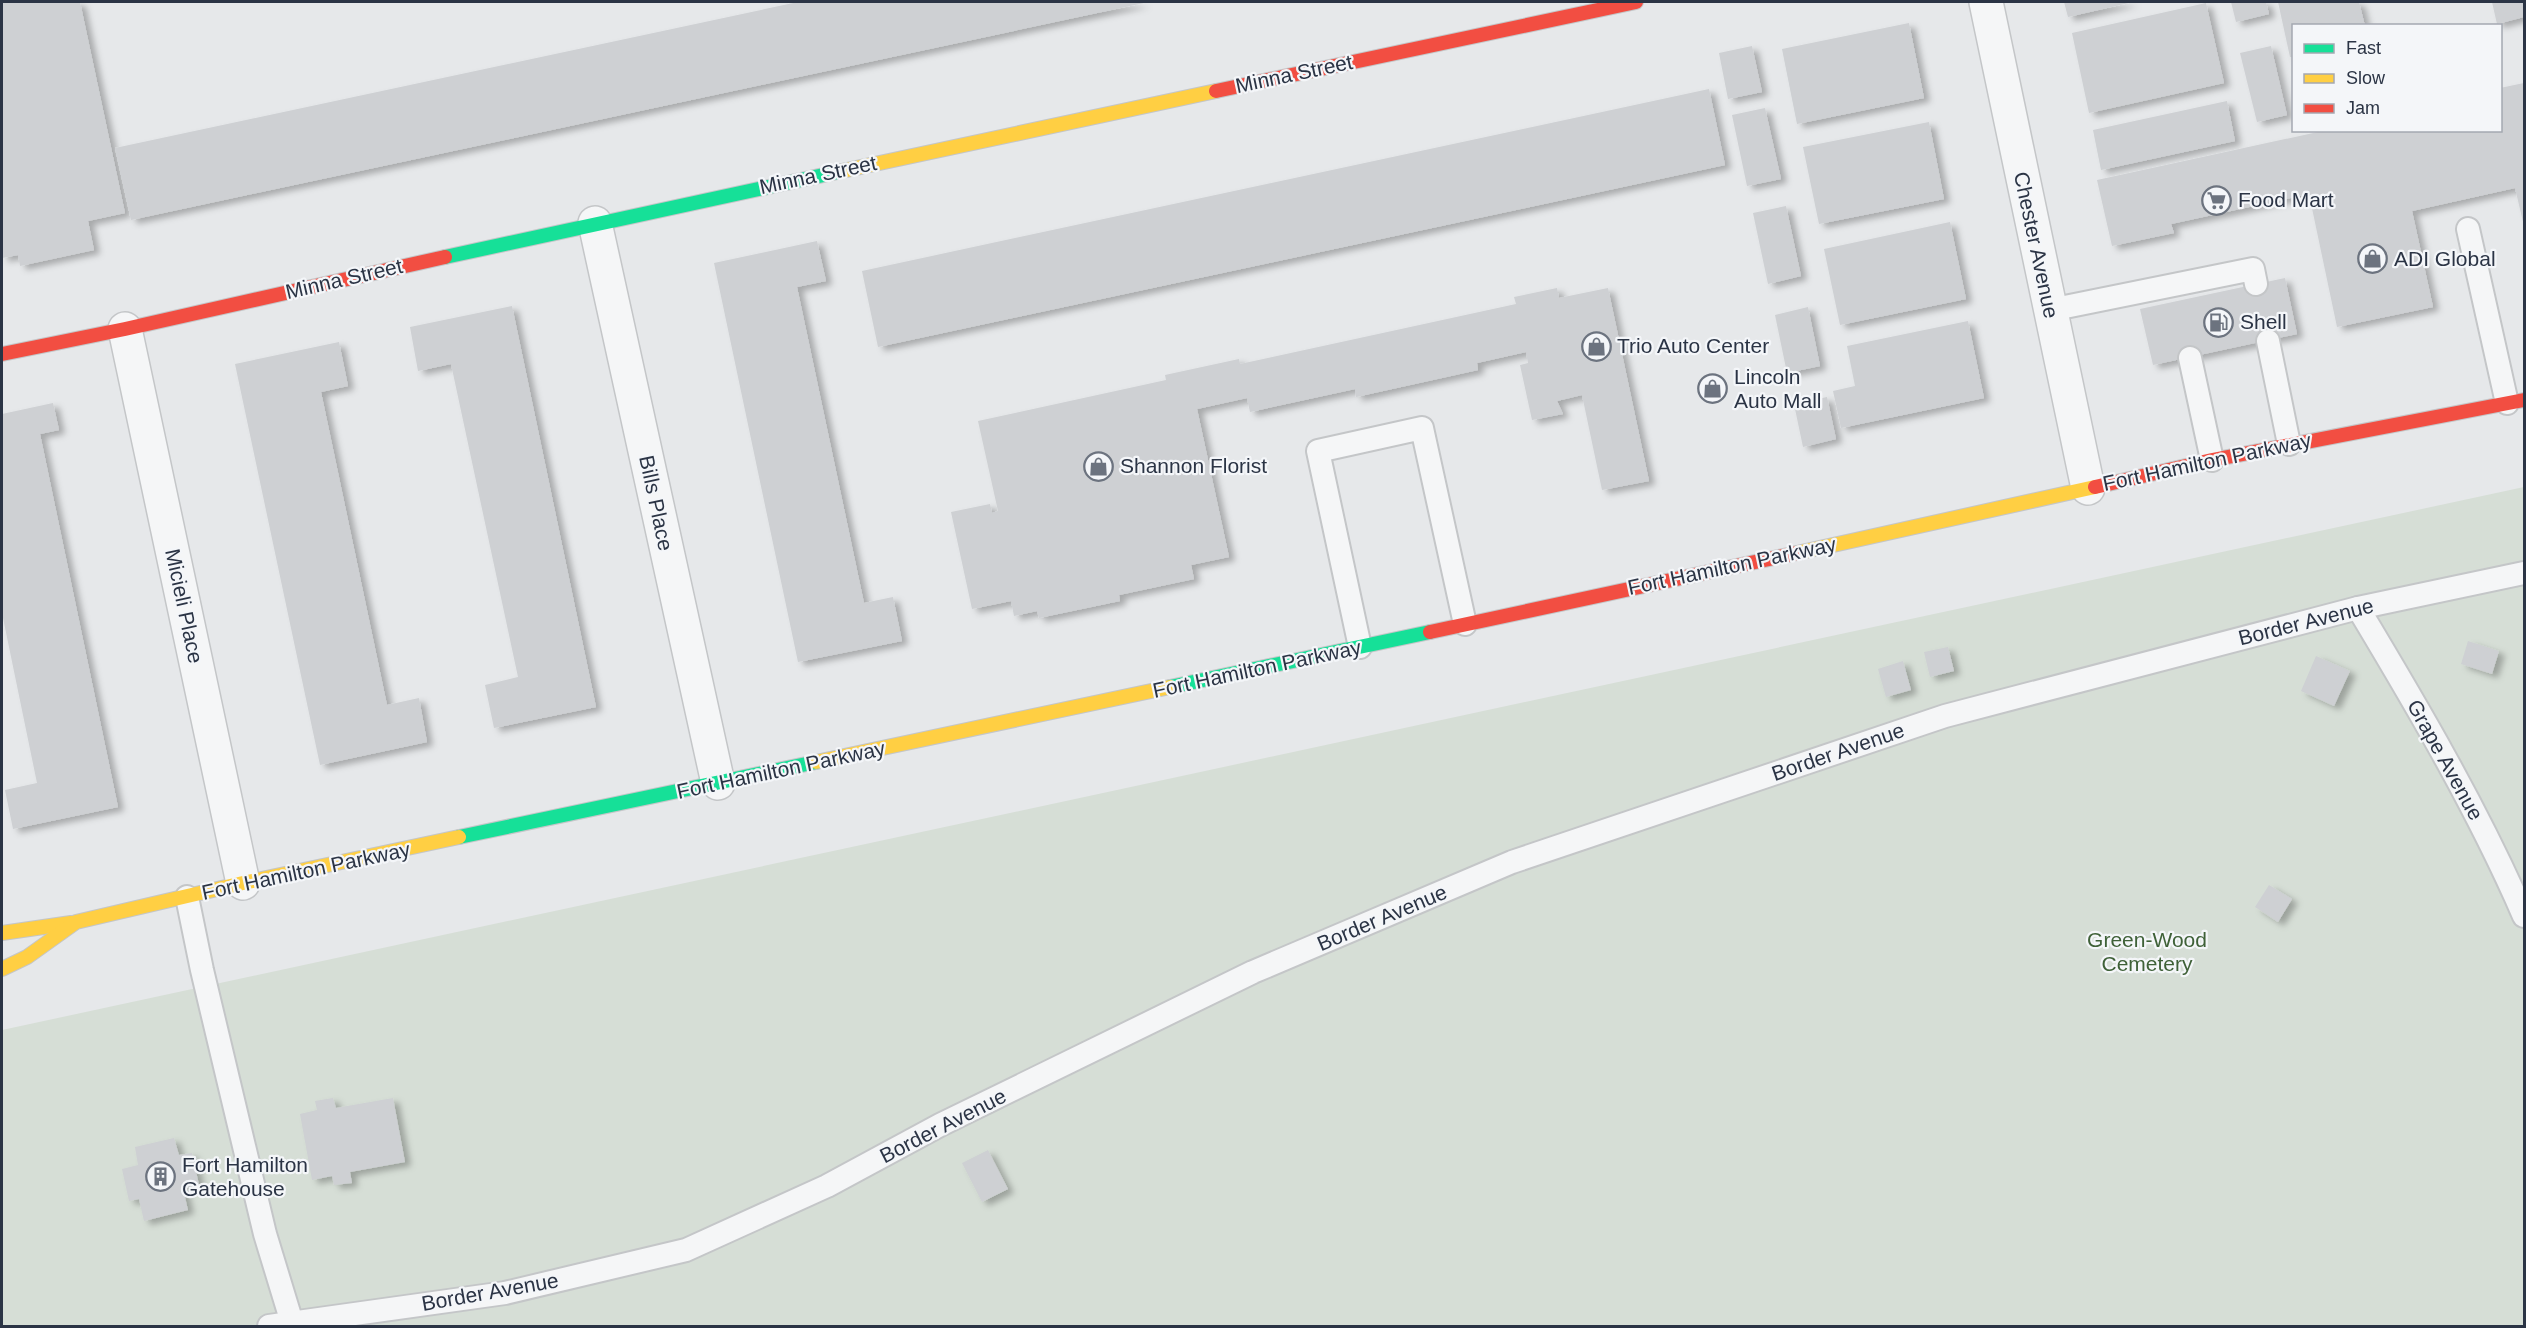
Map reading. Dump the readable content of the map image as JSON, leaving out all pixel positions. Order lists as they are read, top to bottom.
{
  "streets": {
    "main road": ["Minna Street", "Fort Hamilton Parkway"],
    "street": ["Chester Avenue", "Bills Place", "Micieli Place"],
    "lane": ["Border Avenue", "Grape Avenue"]
  },
  "crossings": [
    ["Minna Street", "Bills Place"],
    ["Minna Street", "Micieli Place"],
    ["Chester Avenue", "Fort Hamilton Parkway"],
    ["Fort Hamilton Parkway", "Bills Place"],
    ["Fort Hamilton Parkway", "Micieli Place"],
    ["Border Avenue", "Grape Avenue"]
  ],
  "parks": ["Green-Wood Cemetery"],
  "places": {
    "supermarket": ["Food Mart"],
    "shop": [
      "ADI Global",
      "Trio Auto Center",
      "Lincoln Auto Mall",
      "Shannon Florist"
    ],
    "fuel station": ["Shell"],
    "building": ["Fort Hamilton Gatehouse"]
  },
  "legend": ["Fast", "Slow", "Jam"]
}
